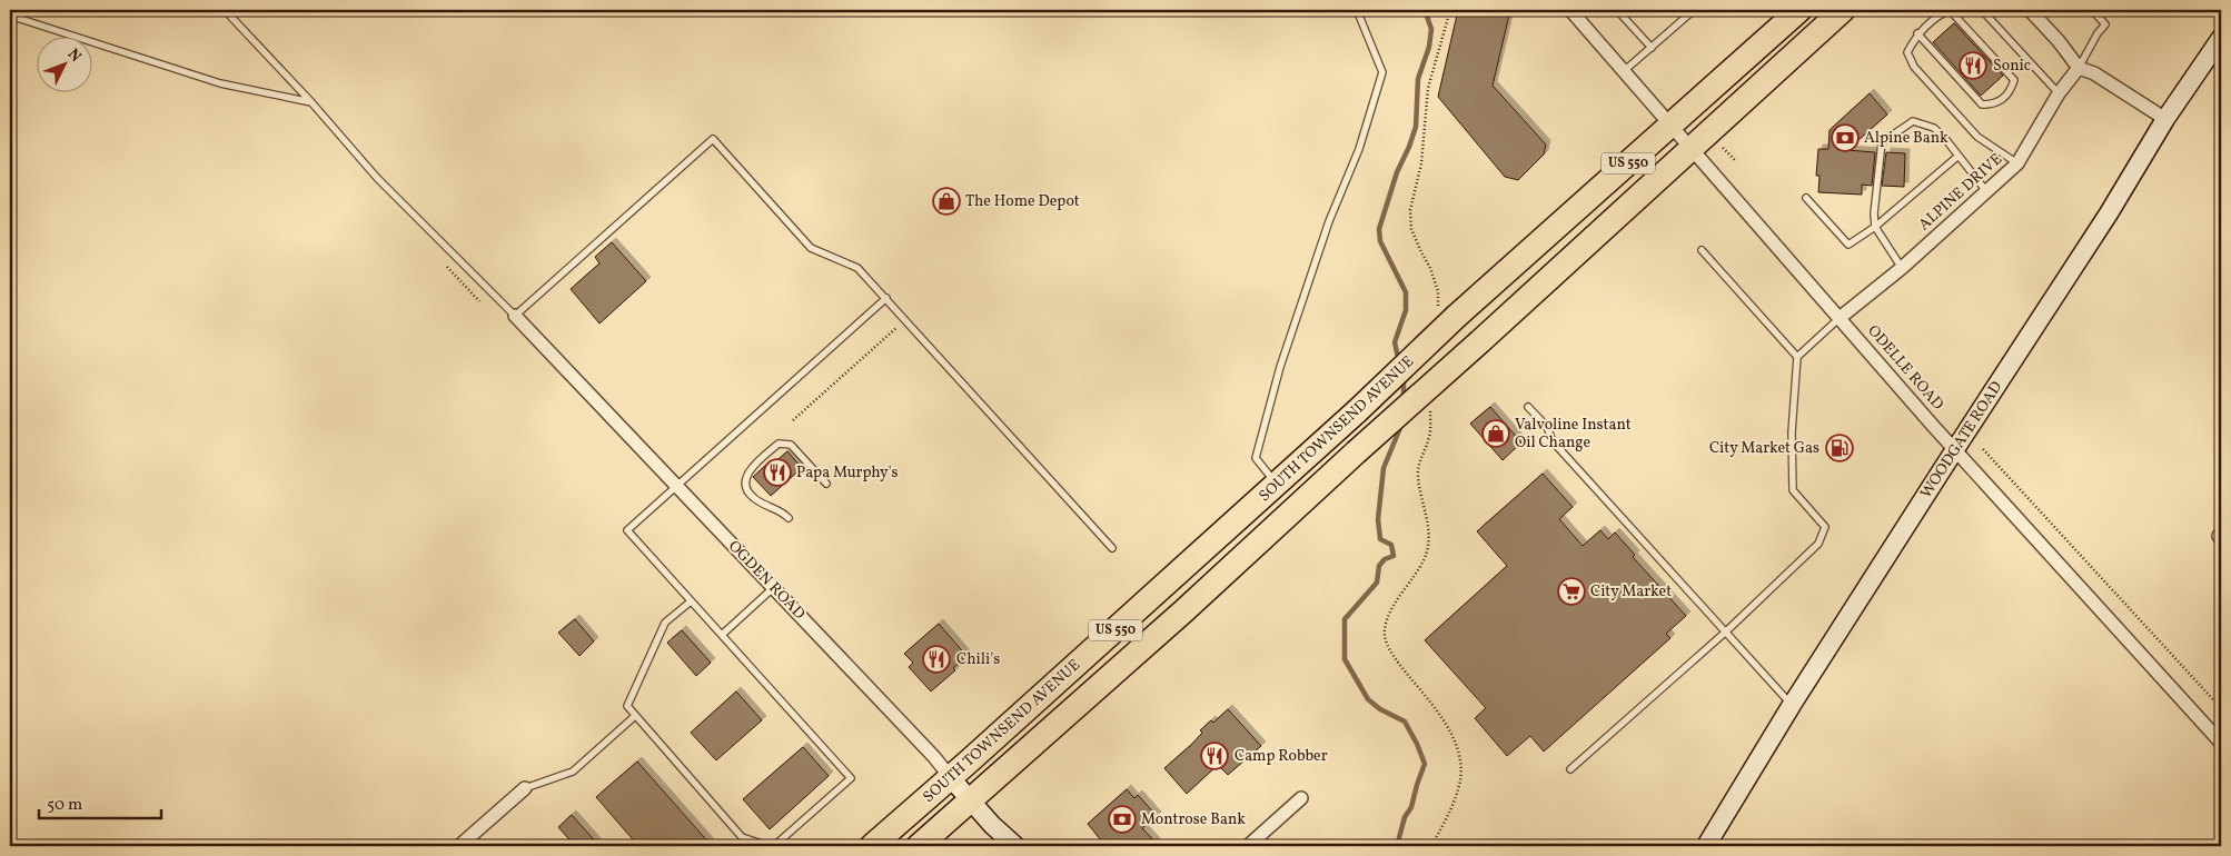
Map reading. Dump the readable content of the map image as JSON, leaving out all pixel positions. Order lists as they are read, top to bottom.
{
  "streets": {
    "highway": ["US 550", "SOUTH TOWNSEND AVENUE"],
    "street": [
      "ALPINE DRIVE",
      "ODELLE ROAD",
      "WOODGATE ROAD",
      "OGDEN ROAD"
    ]
  },
  "crossings": [
    ["ALPINE DRIVE", "ODELLE ROAD"],
    ["ODELLE ROAD", "SOUTH TOWNSEND AVENUE"],
    ["ODELLE ROAD", "WOODGATE ROAD"],
    ["SOUTH TOWNSEND AVENUE", "OGDEN ROAD"]
  ],
  "places": {
    "restaurant": [
      "Sonic",
      "Papa Murphy's",
      "Chili's",
      "Camp Robber"
    ],
    "bank": ["Alpine Bank", "Montrose Bank"],
    "shop": ["The Home Depot", "Valvoline Instant Oil Change"],
    "fuel station": ["City Market Gas"],
    "supermarket": ["City Market"]
  },
  "scale_bar": "50 m",
  "north": "top right"
}
